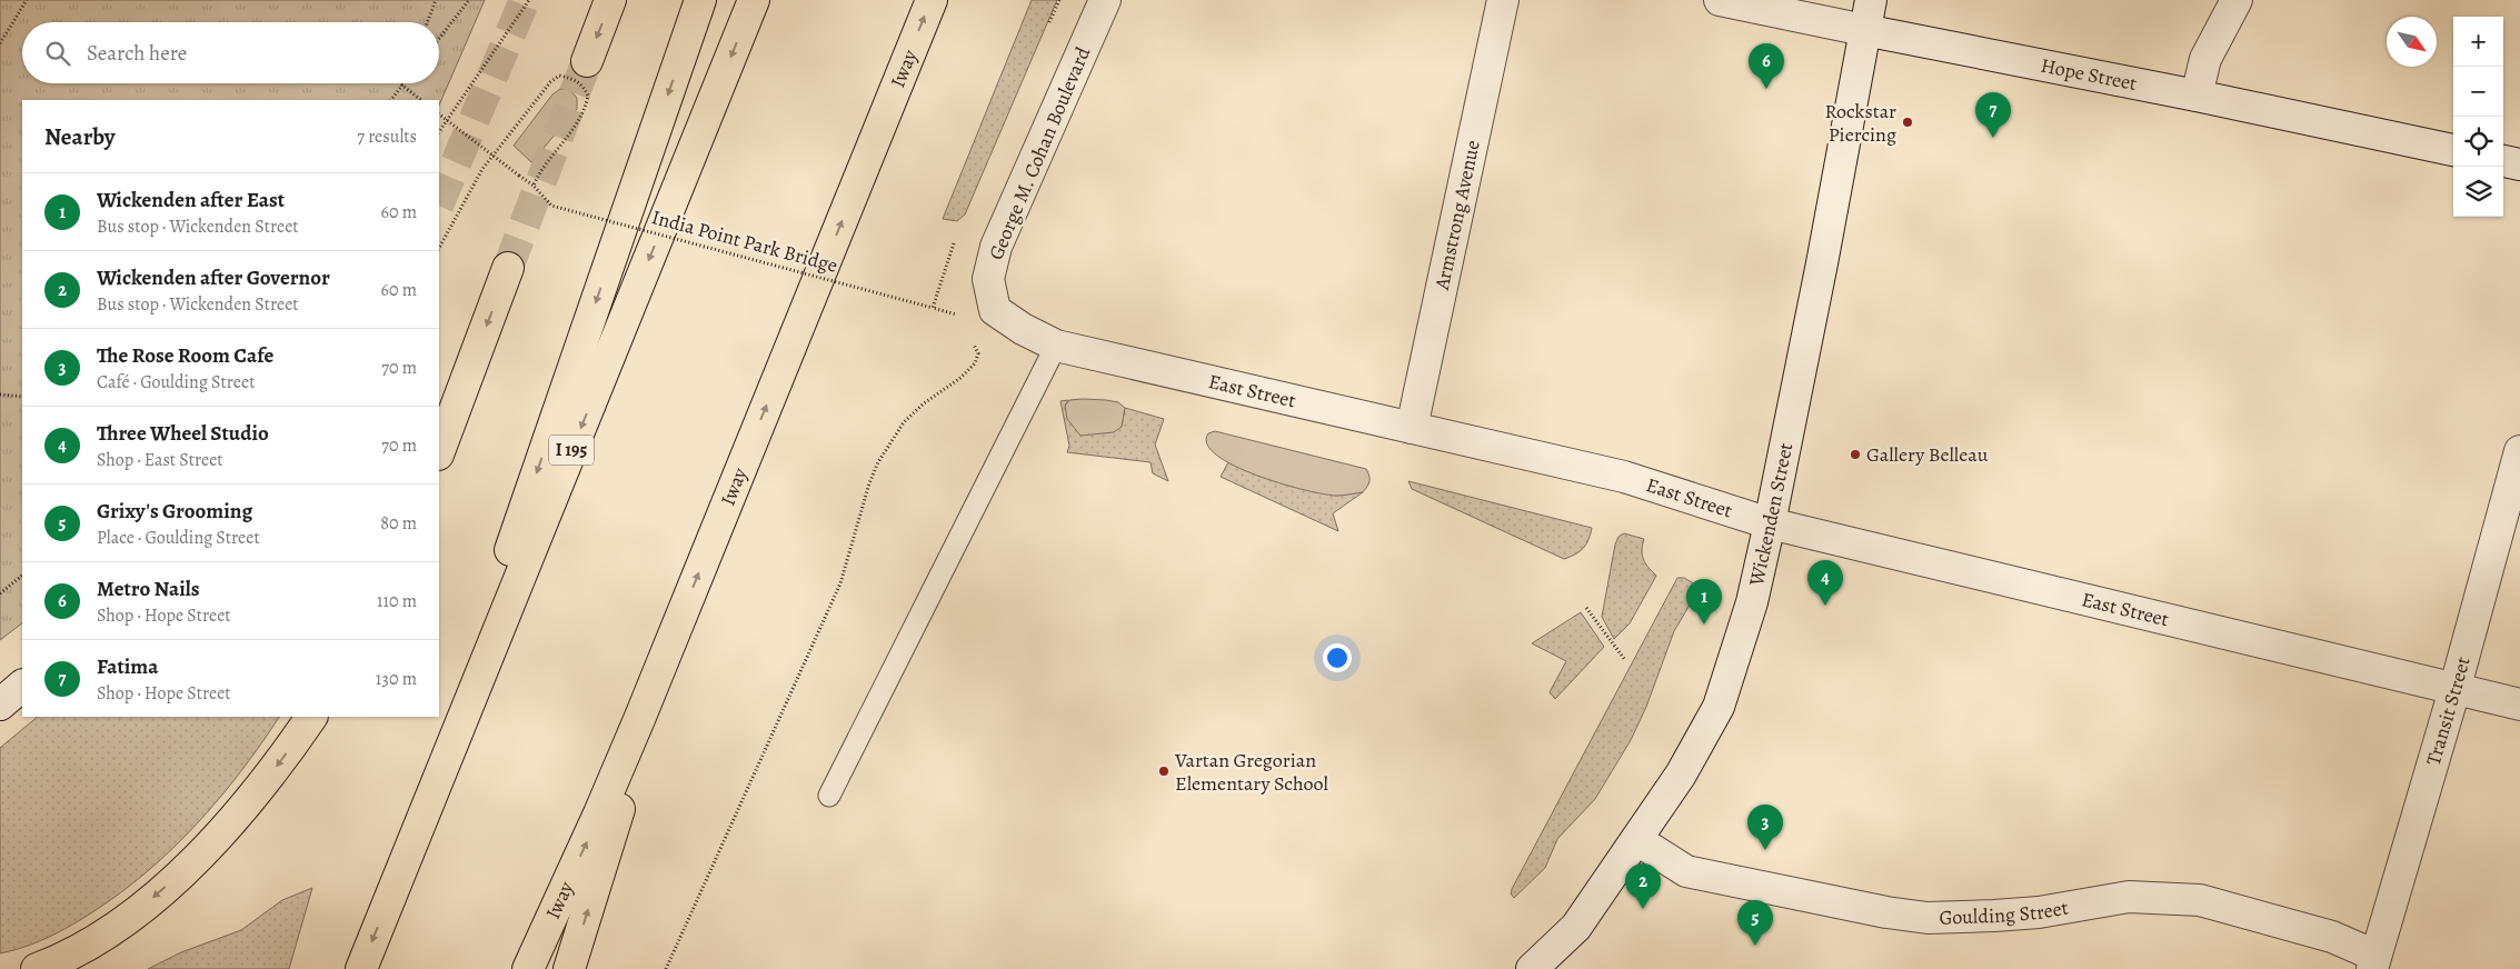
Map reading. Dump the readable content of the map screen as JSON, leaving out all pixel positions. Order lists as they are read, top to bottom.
{
  "streets": {
    "highway": ["Iway", "I 195"],
    "street": [
      "Hope Street",
      "George M. Cohan Boulevard",
      "Armstrong Avenue",
      "East Street",
      "Wickenden Street",
      "Transit Street",
      "Goulding Street"
    ],
    "path": ["India Point Park Bridge"]
  },
  "crossings": [
    ["Hope Street", "Wickenden Street"],
    ["George M. Cohan Boulevard", "East Street"],
    ["Armstrong Avenue", "East Street"],
    ["East Street", "Wickenden Street"],
    ["East Street", "Transit Street"],
    ["Wickenden Street", "Goulding Street"],
    ["Transit Street", "Goulding Street"]
  ],
  "places": ["Rockstar Piercing", "Gallery Belleau", "Vartan Gregorian Elementary School"],
  "north": "bottom right",
  "page": {
    "map_buttons": ["+", "−"],
    "search": "Search here",
    "pins": [
      "6",
      "7",
      "4",
      "1",
      "3",
      "2",
      "5"
    ],
    "heading": ["Nearby", "7 results"],
    "list": [
      {
        "mark": "1",
        "name": "Wickenden after East",
        "note": "Bus stop · Wickenden Street",
        "value": "60 m"
      },
      {
        "mark": "2",
        "name": "Wickenden after Governor",
        "note": "Bus stop · Wickenden Street",
        "value": "60 m"
      },
      {
        "mark": "3",
        "name": "The Rose Room Cafe",
        "note": "Café · Goulding Street",
        "value": "70 m"
      },
      {
        "mark": "4",
        "name": "Three Wheel Studio",
        "note": "Shop · East Street",
        "value": "70 m"
      },
      {
        "mark": "5",
        "name": "Grixy's Grooming",
        "note": "Place · Goulding Street",
        "value": "80 m"
      },
      {
        "mark": "6",
        "name": "Metro Nails",
        "note": "Shop · Hope Street",
        "value": "110 m"
      },
      {
        "mark": "7",
        "name": "Fatima",
        "note": "Shop · Hope Street",
        "value": "130 m"
      }
    ]
  }
}
